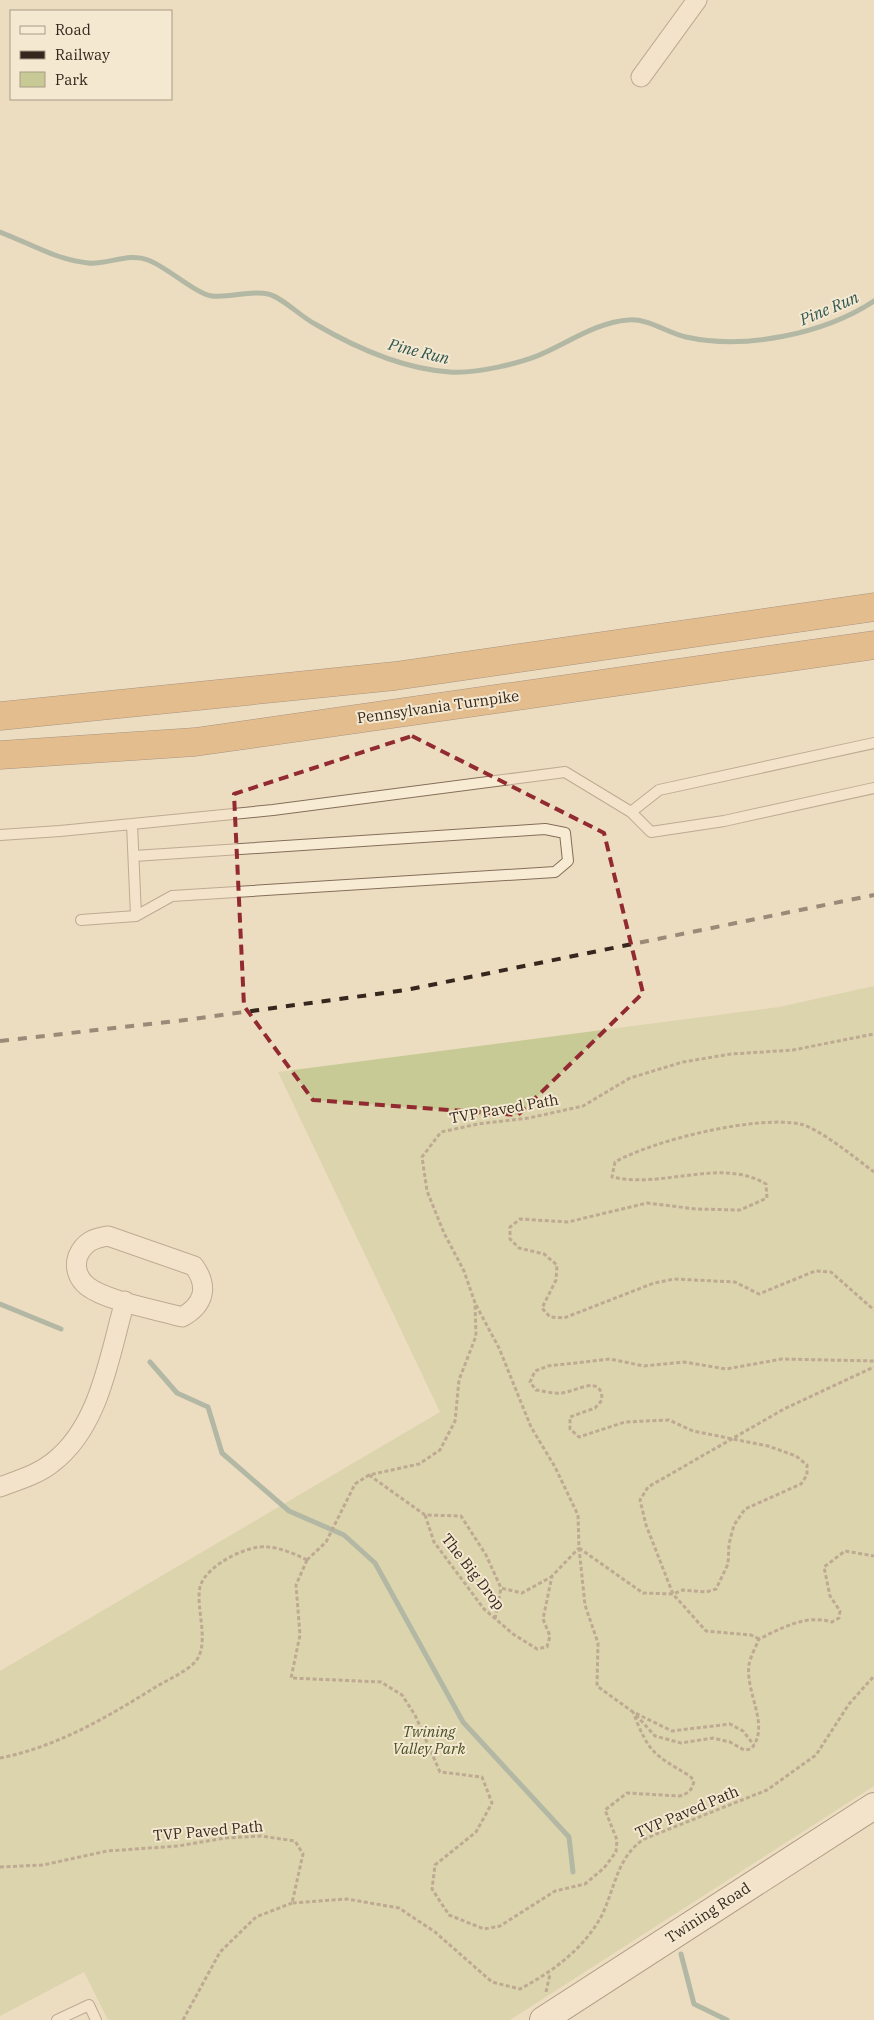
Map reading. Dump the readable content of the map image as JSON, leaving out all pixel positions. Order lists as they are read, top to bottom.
{
  "streets": {
    "highway": ["Pennsylvania Turnpike"],
    "street": ["Twining Road"],
    "path": ["TVP Paved Path", "The Big Drop"]
  },
  "water": ["Pine Run"],
  "parks": ["Twining Valley Park"],
  "legend": ["Road", "Railway", "Park"]
}
